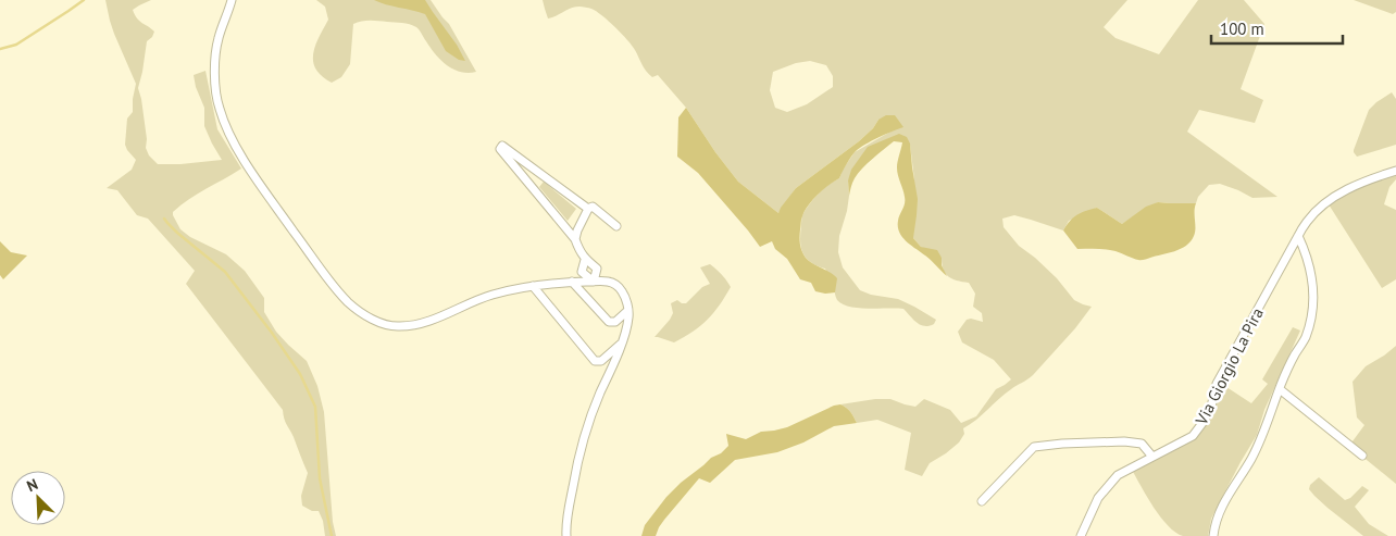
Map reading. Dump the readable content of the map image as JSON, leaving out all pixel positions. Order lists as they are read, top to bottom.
{
  "streets": {
    "street": ["Via Giorgio La Pira"]
  },
  "scale_bar": "100 m",
  "north": "top left"
}
